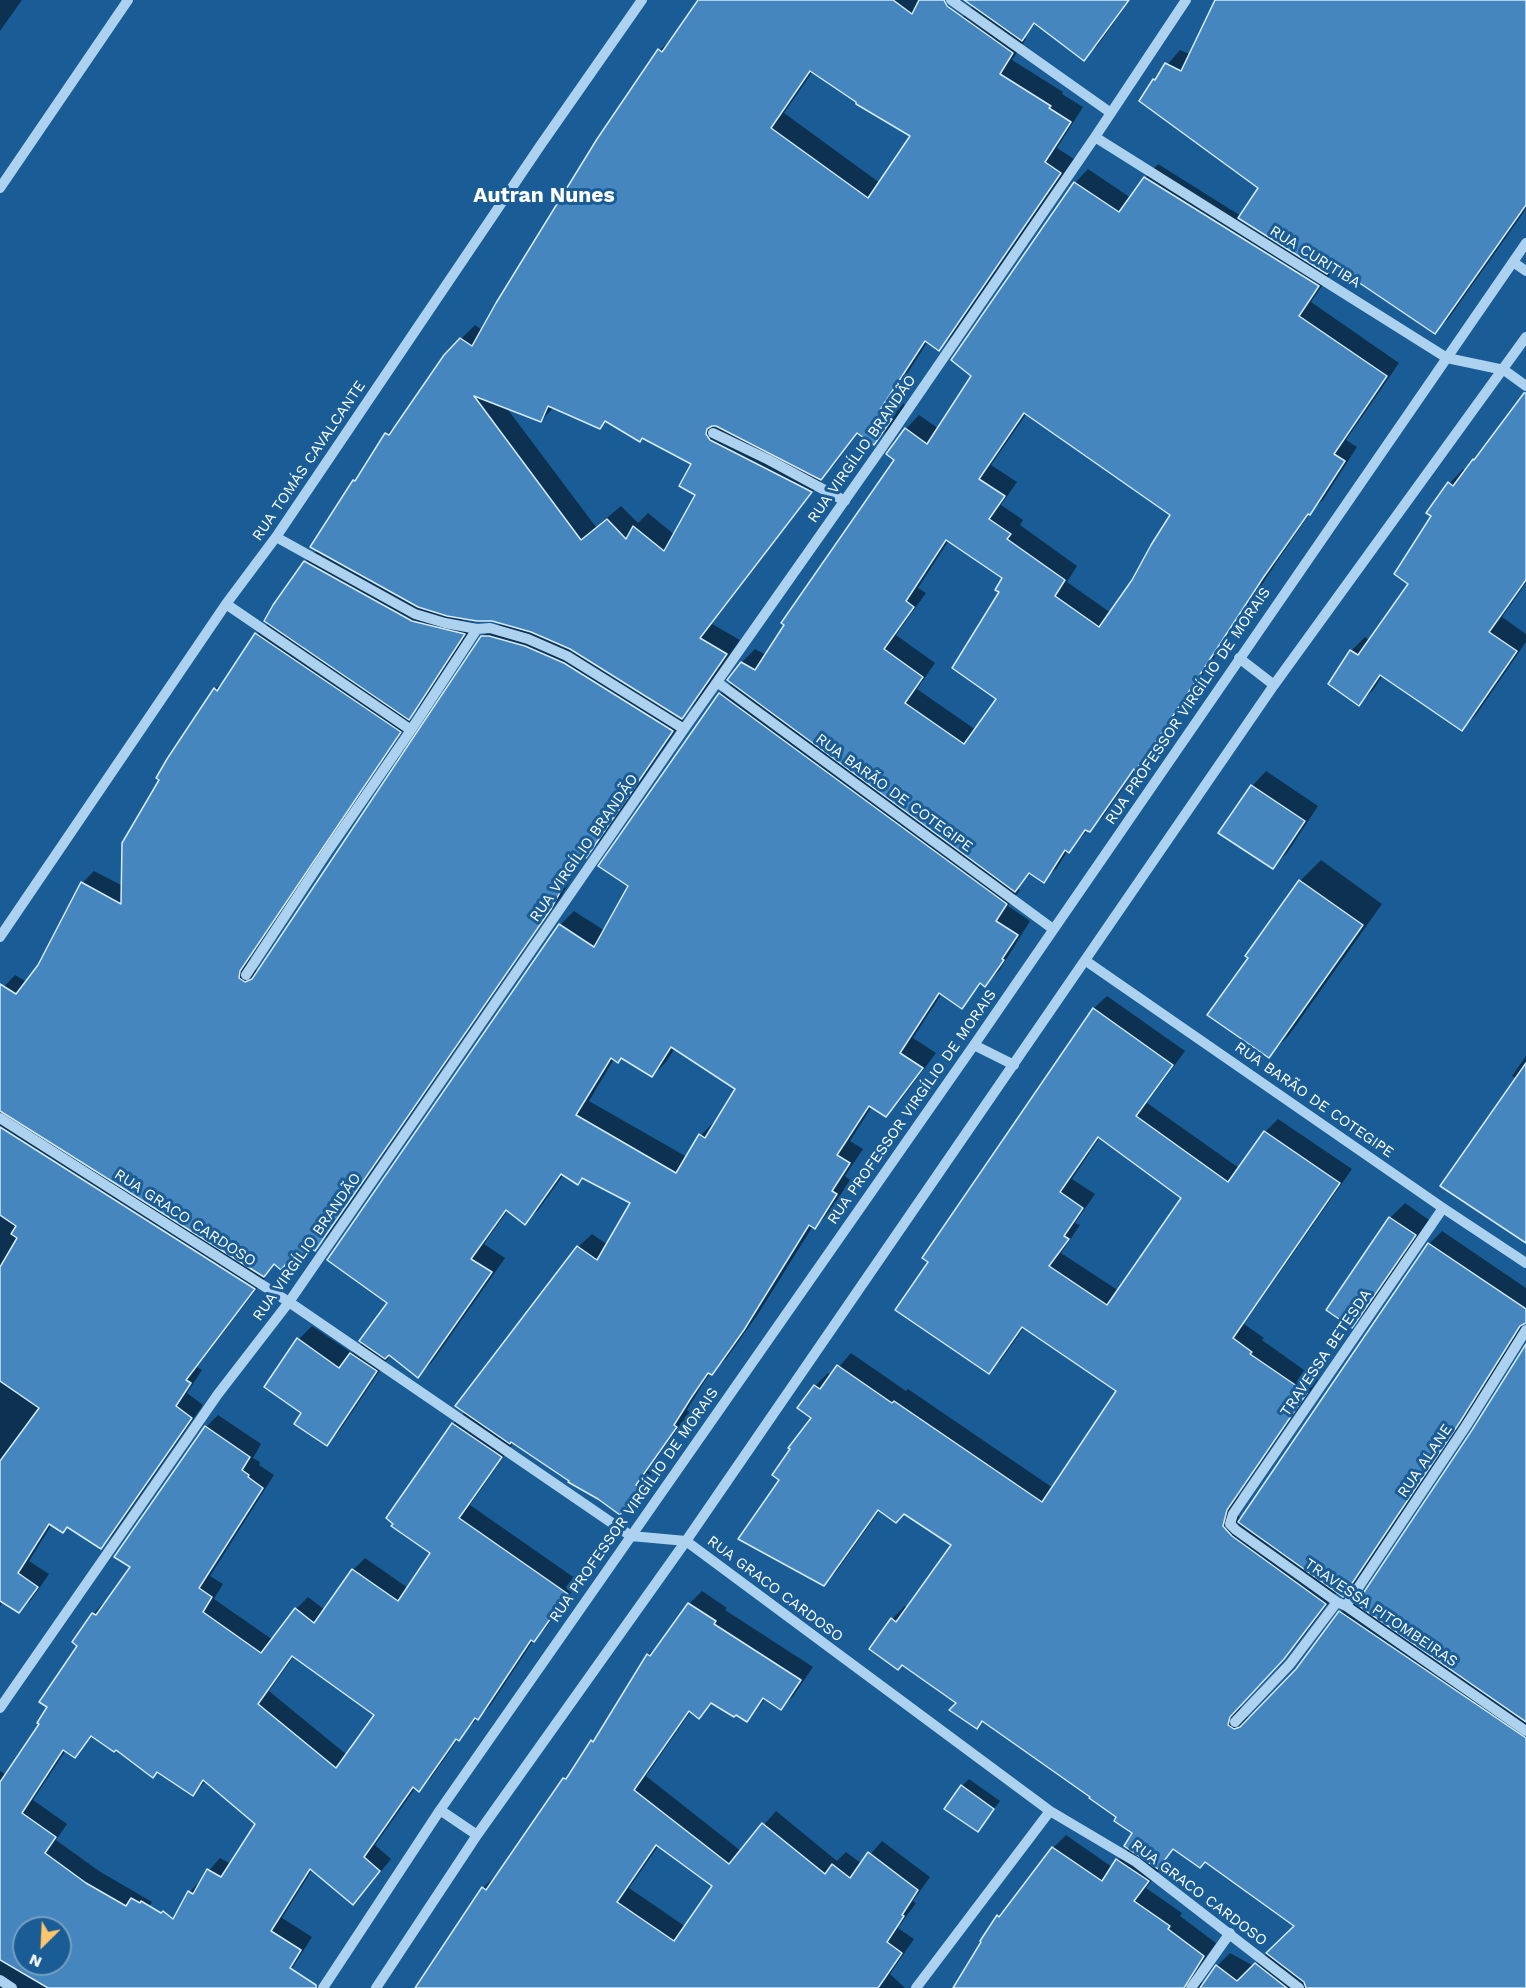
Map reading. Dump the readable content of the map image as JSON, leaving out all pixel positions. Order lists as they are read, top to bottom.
{
  "streets": {
    "street": [
      "RUA CURITIBA",
      "RUA VIRGÍLIO BRANDÃO",
      "RUA TOMÁS CAVALCANTE",
      "RUA PROFESSOR VIRGÍLIO DE MORAIS",
      "RUA BARÃO DE COTEGIPE",
      "RUA GRACO CARDOSO",
      "TRAVESSA BETESDA",
      "RUA ALANE",
      "TRAVESSA PITOMBEIRAS"
    ]
  },
  "crossings": [
    ["RUA CURITIBA", "RUA VIRGÍLIO BRANDÃO"],
    ["RUA CURITIBA", "RUA PROFESSOR VIRGÍLIO DE MORAIS"],
    ["RUA VIRGÍLIO BRANDÃO", "RUA BARÃO DE COTEGIPE"],
    ["RUA VIRGÍLIO BRANDÃO", "RUA GRACO CARDOSO"],
    ["RUA PROFESSOR VIRGÍLIO DE MORAIS", "RUA BARÃO DE COTEGIPE"],
    ["RUA PROFESSOR VIRGÍLIO DE MORAIS", "RUA GRACO CARDOSO"],
    ["RUA BARÃO DE COTEGIPE", "TRAVESSA BETESDA"],
    ["TRAVESSA BETESDA", "TRAVESSA PITOMBEIRAS"],
    ["RUA ALANE", "TRAVESSA PITOMBEIRAS"]
  ],
  "districts": ["Autran Nunes"],
  "north": "bottom left"
}
